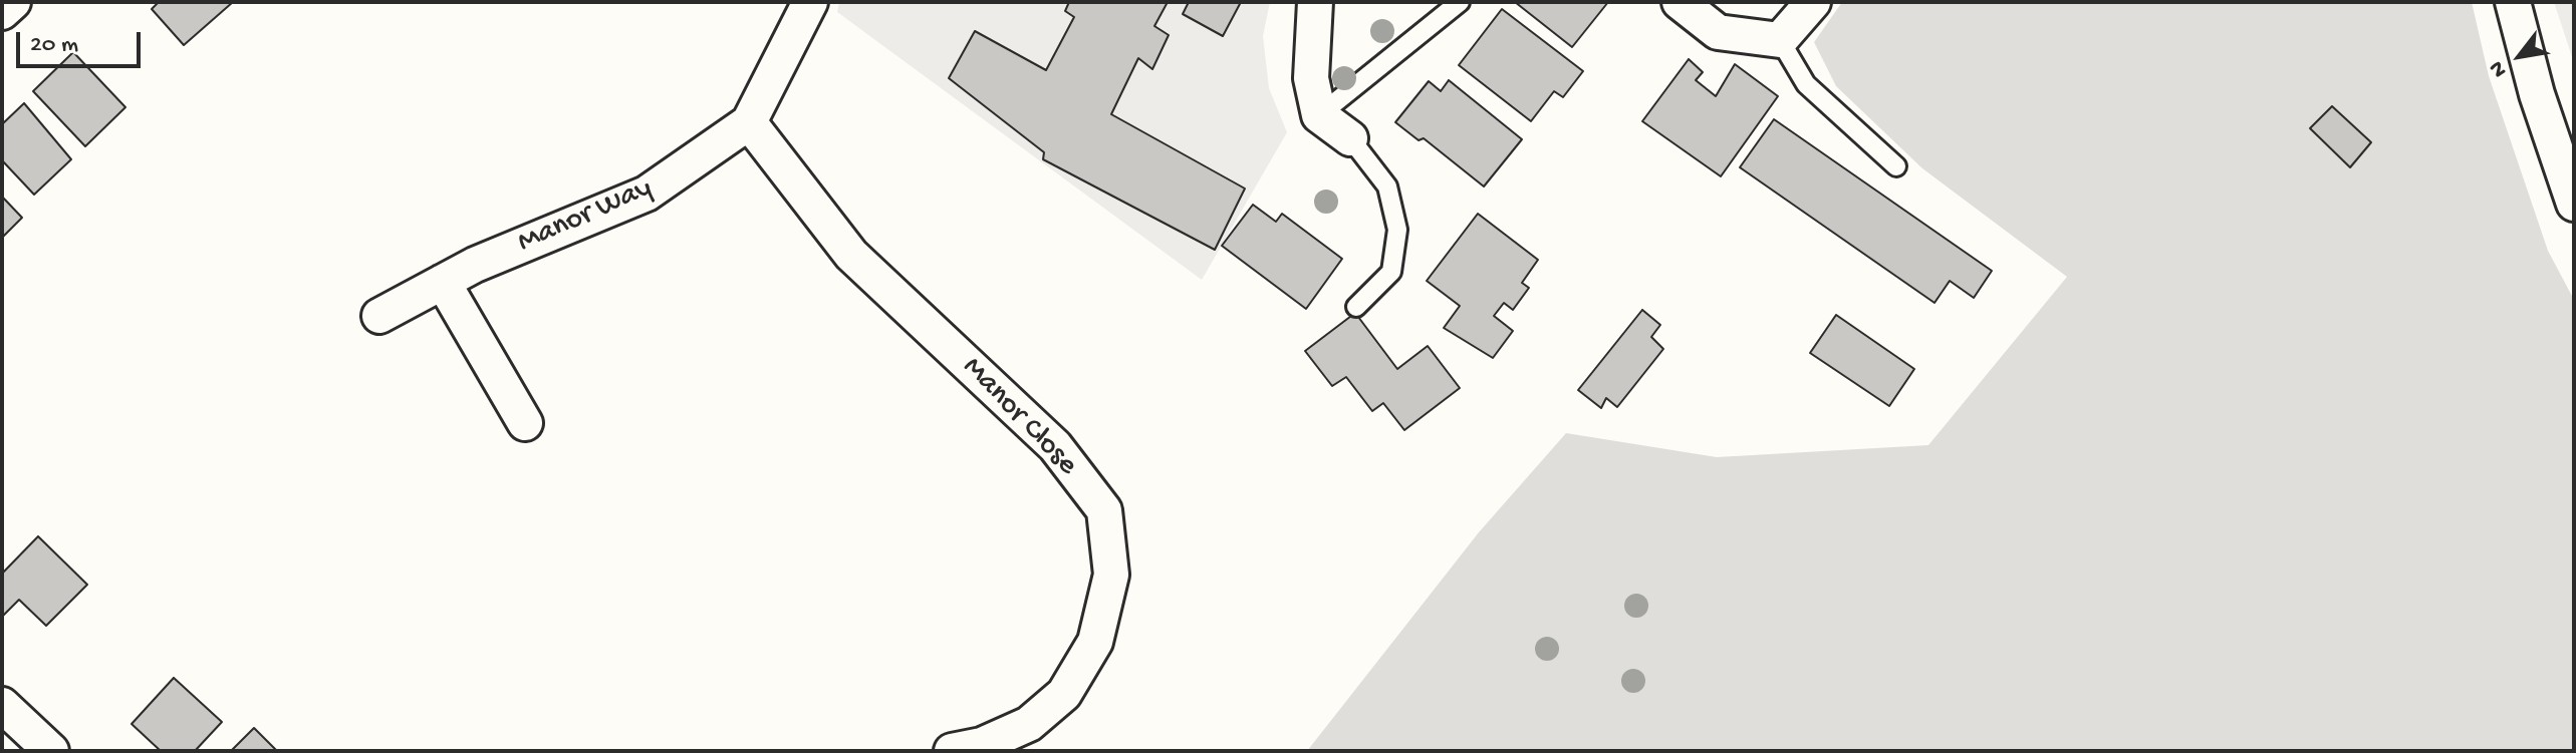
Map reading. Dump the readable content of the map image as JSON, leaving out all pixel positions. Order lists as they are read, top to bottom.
{
  "streets": {
    "street": ["Manor Way", "Manor Close"]
  },
  "crossings": [
    ["Manor Way", "Manor Close"]
  ],
  "scale_bar": "20 m",
  "north": "bottom left"
}
